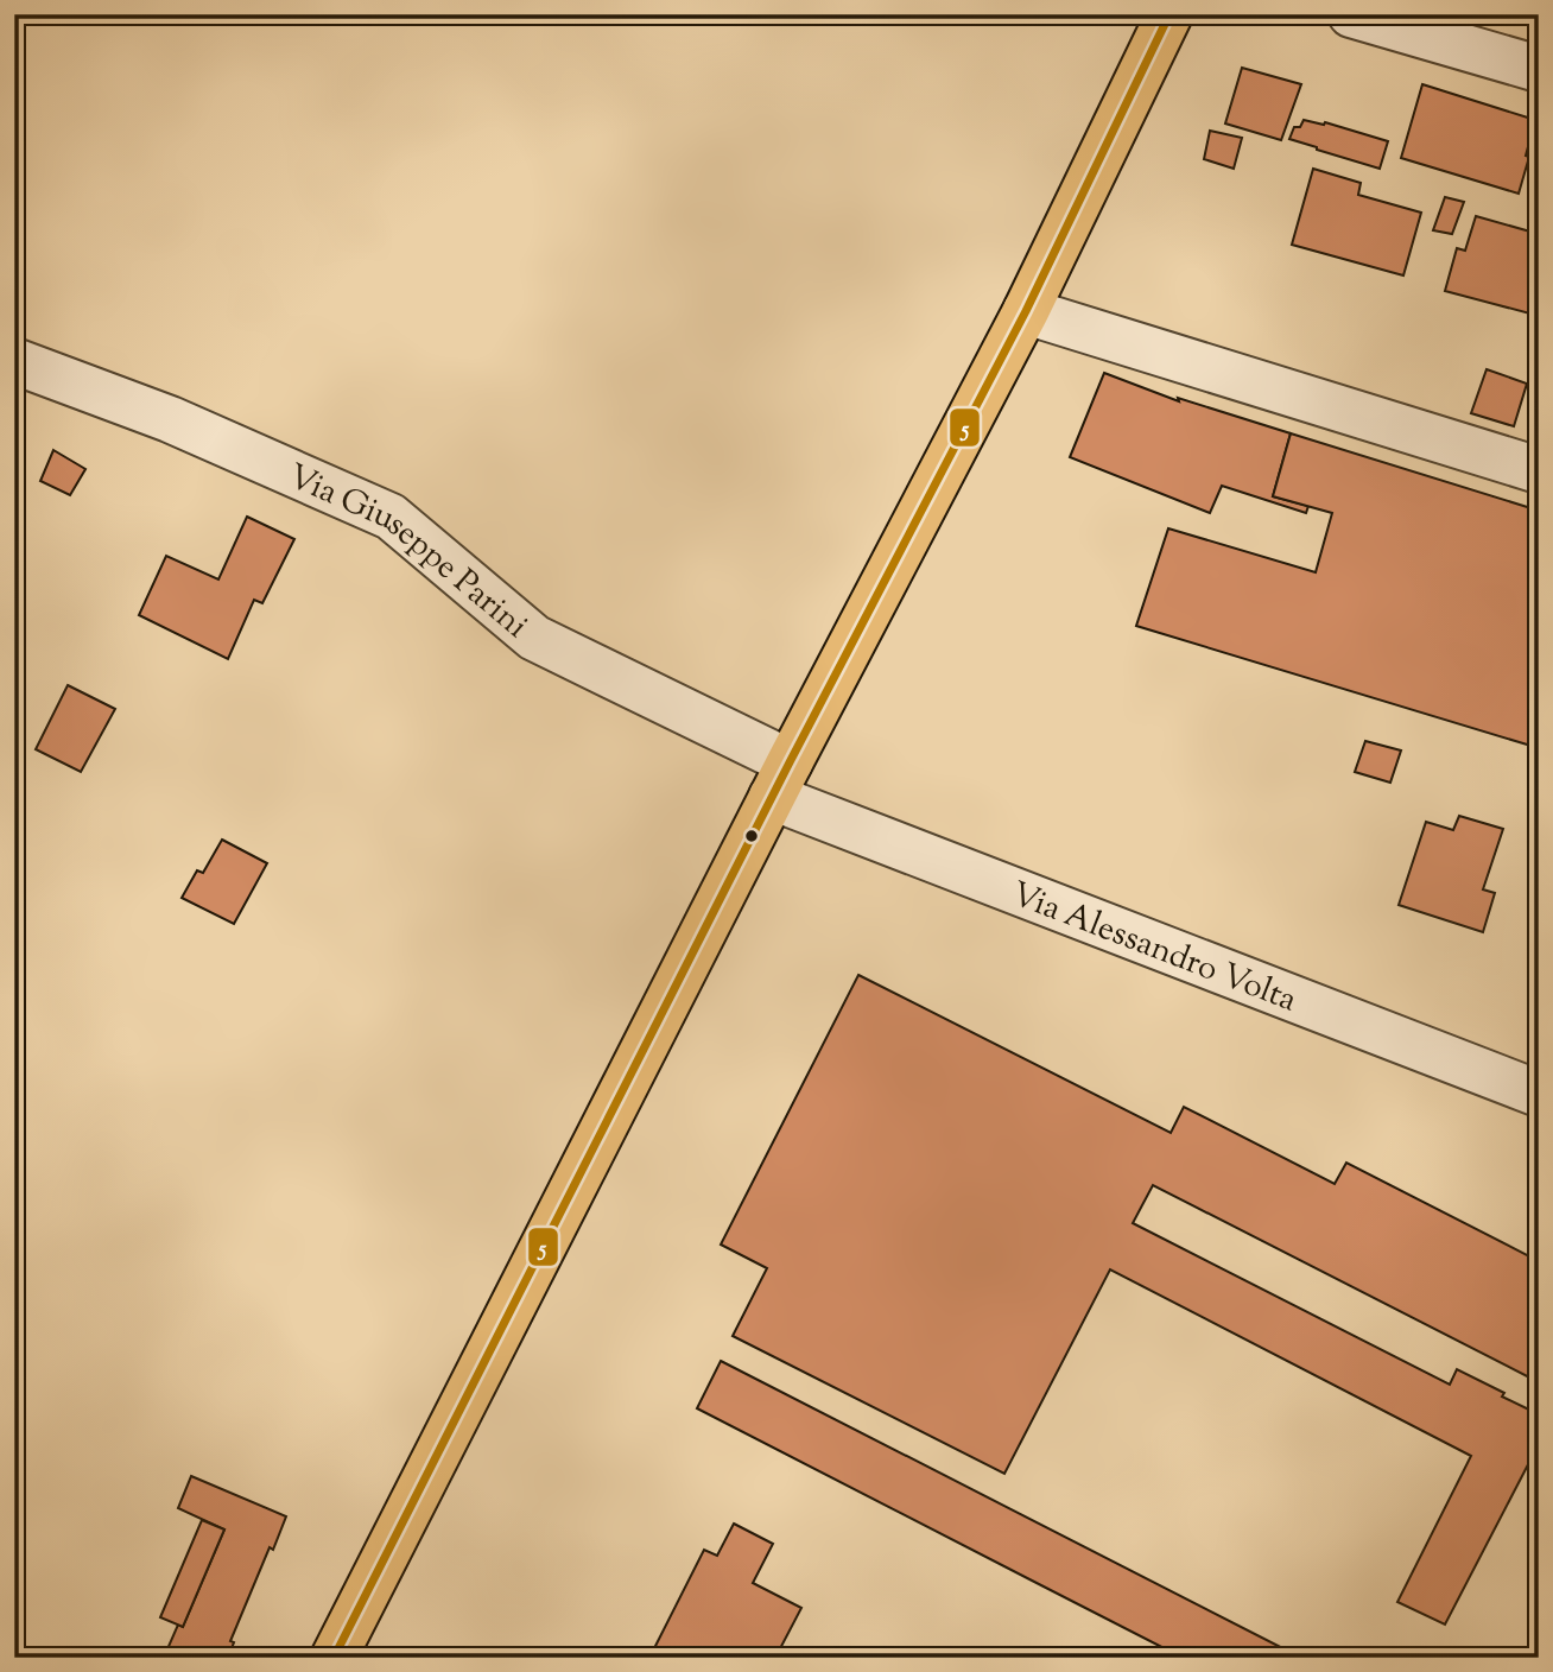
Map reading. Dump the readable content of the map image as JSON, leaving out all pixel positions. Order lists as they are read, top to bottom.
{
  "streets": {
    "street": ["Via Giuseppe Parini", "Via Alessandro Volta"]
  },
  "crossings": [
    ["Via Giuseppe Parini", "Via Alessandro Volta"]
  ],
  "lines": ["transit line 5"]
}
